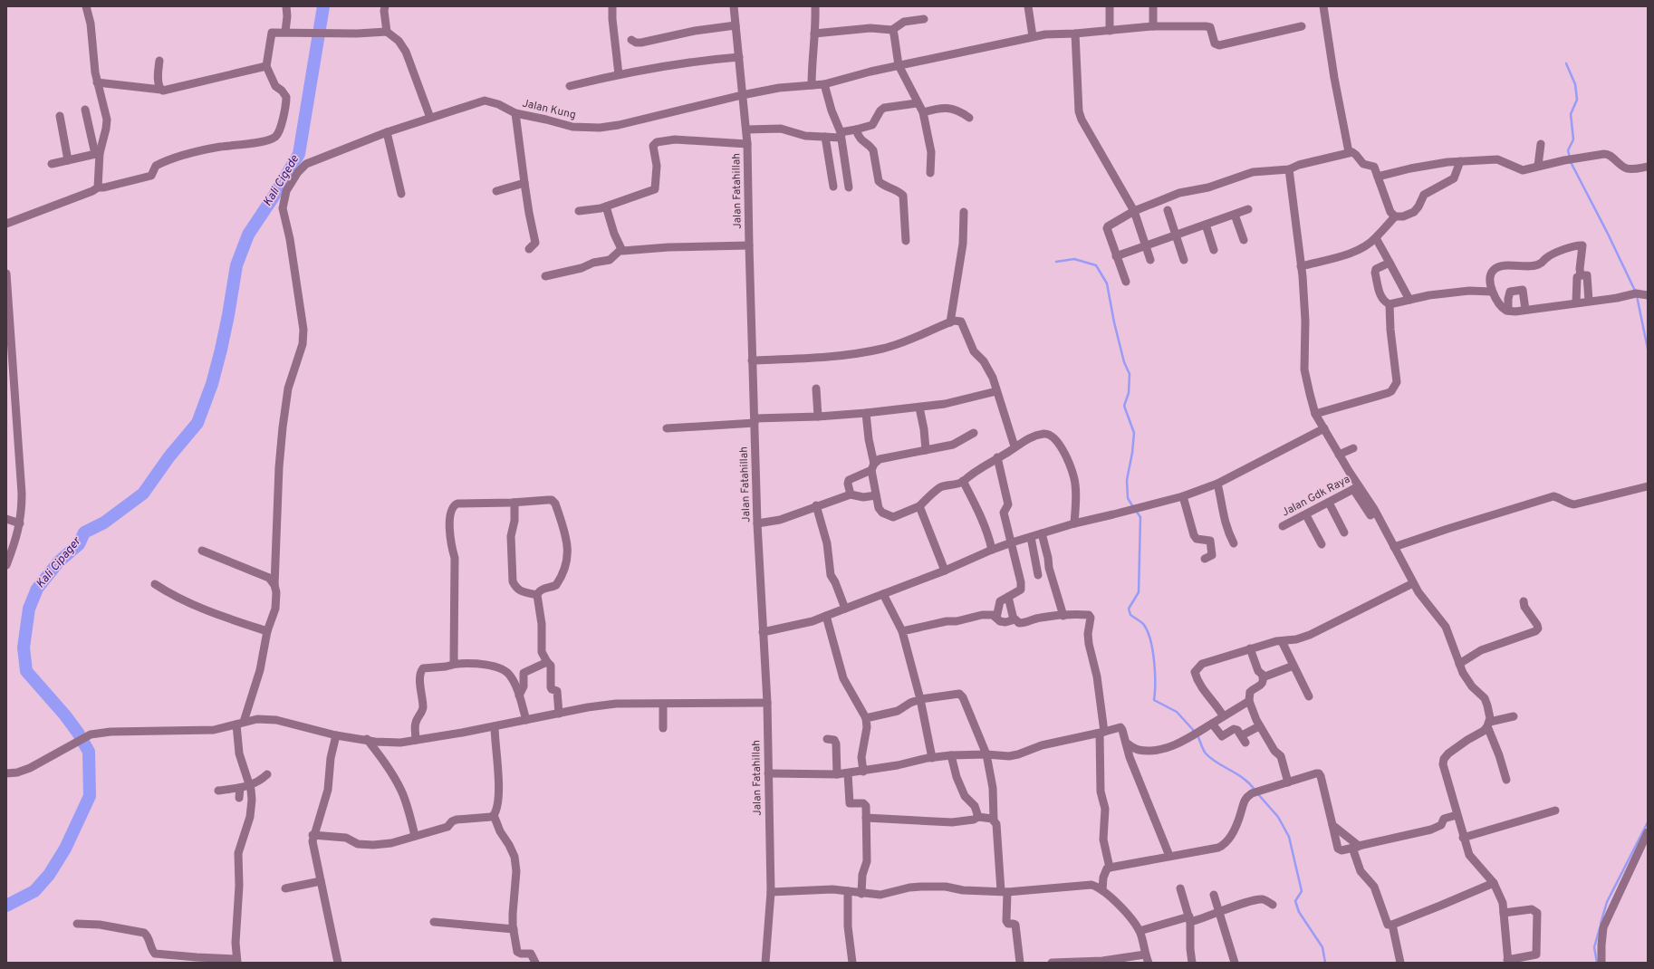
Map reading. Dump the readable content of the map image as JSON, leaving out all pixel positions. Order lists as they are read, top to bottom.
{
  "streets": {
    "street": ["Jalan Kung", "Jalan Fatahillah", "Jalan Gdk Raya"]
  },
  "crossings": [
    ["Jalan Kung", "Jalan Fatahillah"]
  ],
  "water": ["Kali Cigede", "Kali Cipager"]
}
